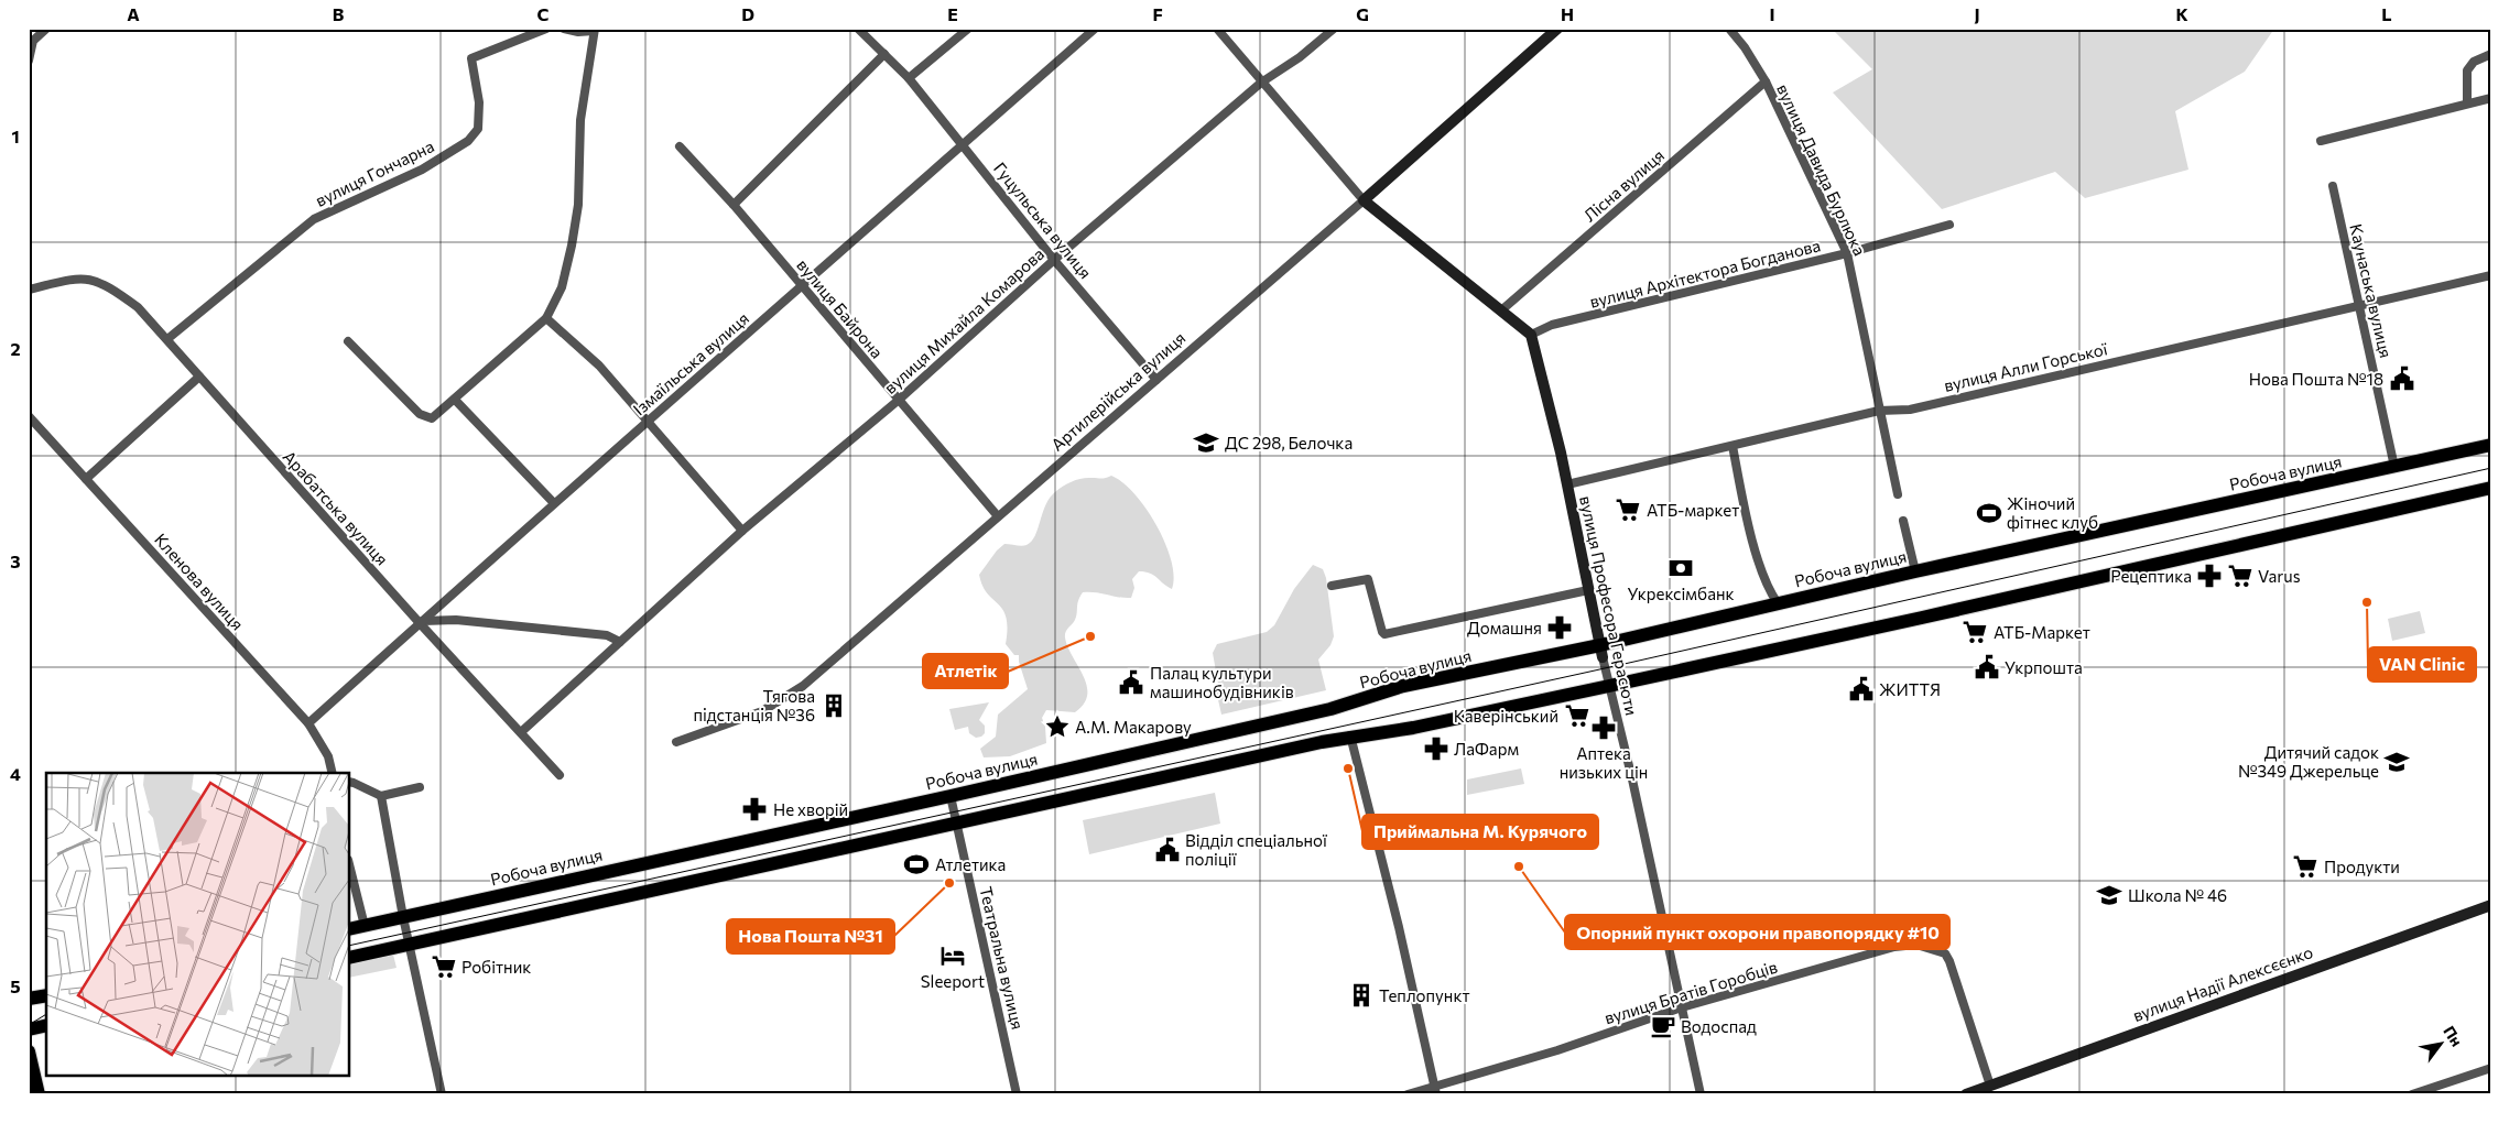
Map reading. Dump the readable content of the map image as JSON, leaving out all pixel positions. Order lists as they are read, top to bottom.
{
  "streets": {
    "main road": ["Робоча вулиця"],
    "street": [
      "вулиця Давида Бурлюка",
      "вулиця Гончарна",
      "Лісна вулиця",
      "Гуцульська вулиця",
      "вулиця Архітектора Богданова",
      "Каунаська вулиця",
      "вулиця Байрона",
      "вулиця Михайла Комарова",
      "Ізмаїльська вулиця",
      "вулиця Алли Горської",
      "Артилерійська вулиця",
      "Арабатська вулиця",
      "Кленова вулиця",
      "вулиця Професора Герасюти",
      "Театральна вулиця",
      "вулиця Надії Алексєєнко",
      "вулиця Братів Горобців"
    ]
  },
  "crossings": [
    ["вулиця Давида Бурлюка", "Лісна вулиця"],
    ["вулиця Давида Бурлюка", "вулиця Архітектора Богданова"],
    ["вулиця Давида Бурлюка", "вулиця Алли Горської"],
    ["вулиця Гончарна", "Арабатська вулиця"],
    ["Гуцульська вулиця", "вулиця Михайла Комарова"],
    ["Гуцульська вулиця", "Ізмаїльська вулиця"],
    ["Гуцульська вулиця", "Артилерійська вулиця"],
    ["вулиця Архітектора Богданова", "вулиця Професора Герасюти"],
    ["Каунаська вулиця", "вулиця Алли Горської"],
    ["Каунаська вулиця", "Робоча вулиця"],
    ["вулиця Байрона", "вулиця Михайла Комарова"],
    ["вулиця Байрона", "Ізмаїльська вулиця"],
    ["вулиця Байрона", "Артилерійська вулиця"],
    ["вулиця Михайла Комарова", "Арабатська вулиця"],
    ["Ізмаїльська вулиця", "Арабатська вулиця"],
    ["Ізмаїльська вулиця", "Кленова вулиця"],
    ["вулиця Алли Горської", "вулиця Професора Герасюти"],
    ["Робоча вулиця", "вулиця Професора Герасюти"],
    ["Робоча вулиця", "Театральна вулиця"],
    ["вулиця Професора Герасюти", "вулиця Братів Горобців"],
    ["вулиця Надії Алексєєнко", "вулиця Братів Горобців"]
  ],
  "places": {
    "public building": [
      "Нова Пошта №18",
      "Укрпошта",
      "Палац культури машинобудівників",
      "ЖИТТЯ",
      "Відділ спеціальної поліції"
    ],
    "school or university": ["ДС 298, Белочка", "Дитячий садок №349 Джерельце", "Школа № 46"],
    "supermarket": [
      "АТБ-маркет",
      "Varus",
      "АТБ-Маркет",
      "Каверінський",
      "Продукти",
      "Робітник"
    ],
    "sports": ["Жіночий фітнес клуб", "Атлетика"],
    "bank": ["Укрексімбанк"],
    "pharmacy": [
      "Рецептика",
      "Домашня",
      "Аптека низьких цін",
      "ЛаФарм",
      "Не хворій"
    ],
    "other": [
      "VAN Clinic",
      "Атлетік",
      "Приймальна М. Курячого",
      "Опорний пункт охорони правопорядку #10",
      "Нова Пошта №31"
    ],
    "building": ["Тягова пiдстанцiя №36", "Теплопункт"],
    "place": ["А.М. Макарову"],
    "hotel": ["Sleeport"],
    "cafe": ["Водоспад"]
  },
  "north": "top right",
  "grid": {
    "columns": [
      "A",
      "B",
      "C",
      "D",
      "E",
      "F",
      "G",
      "H",
      "I",
      "J",
      "K",
      "L"
    ],
    "rows": [
      "1",
      "2",
      "3",
      "4",
      "5"
    ]
  }
}
